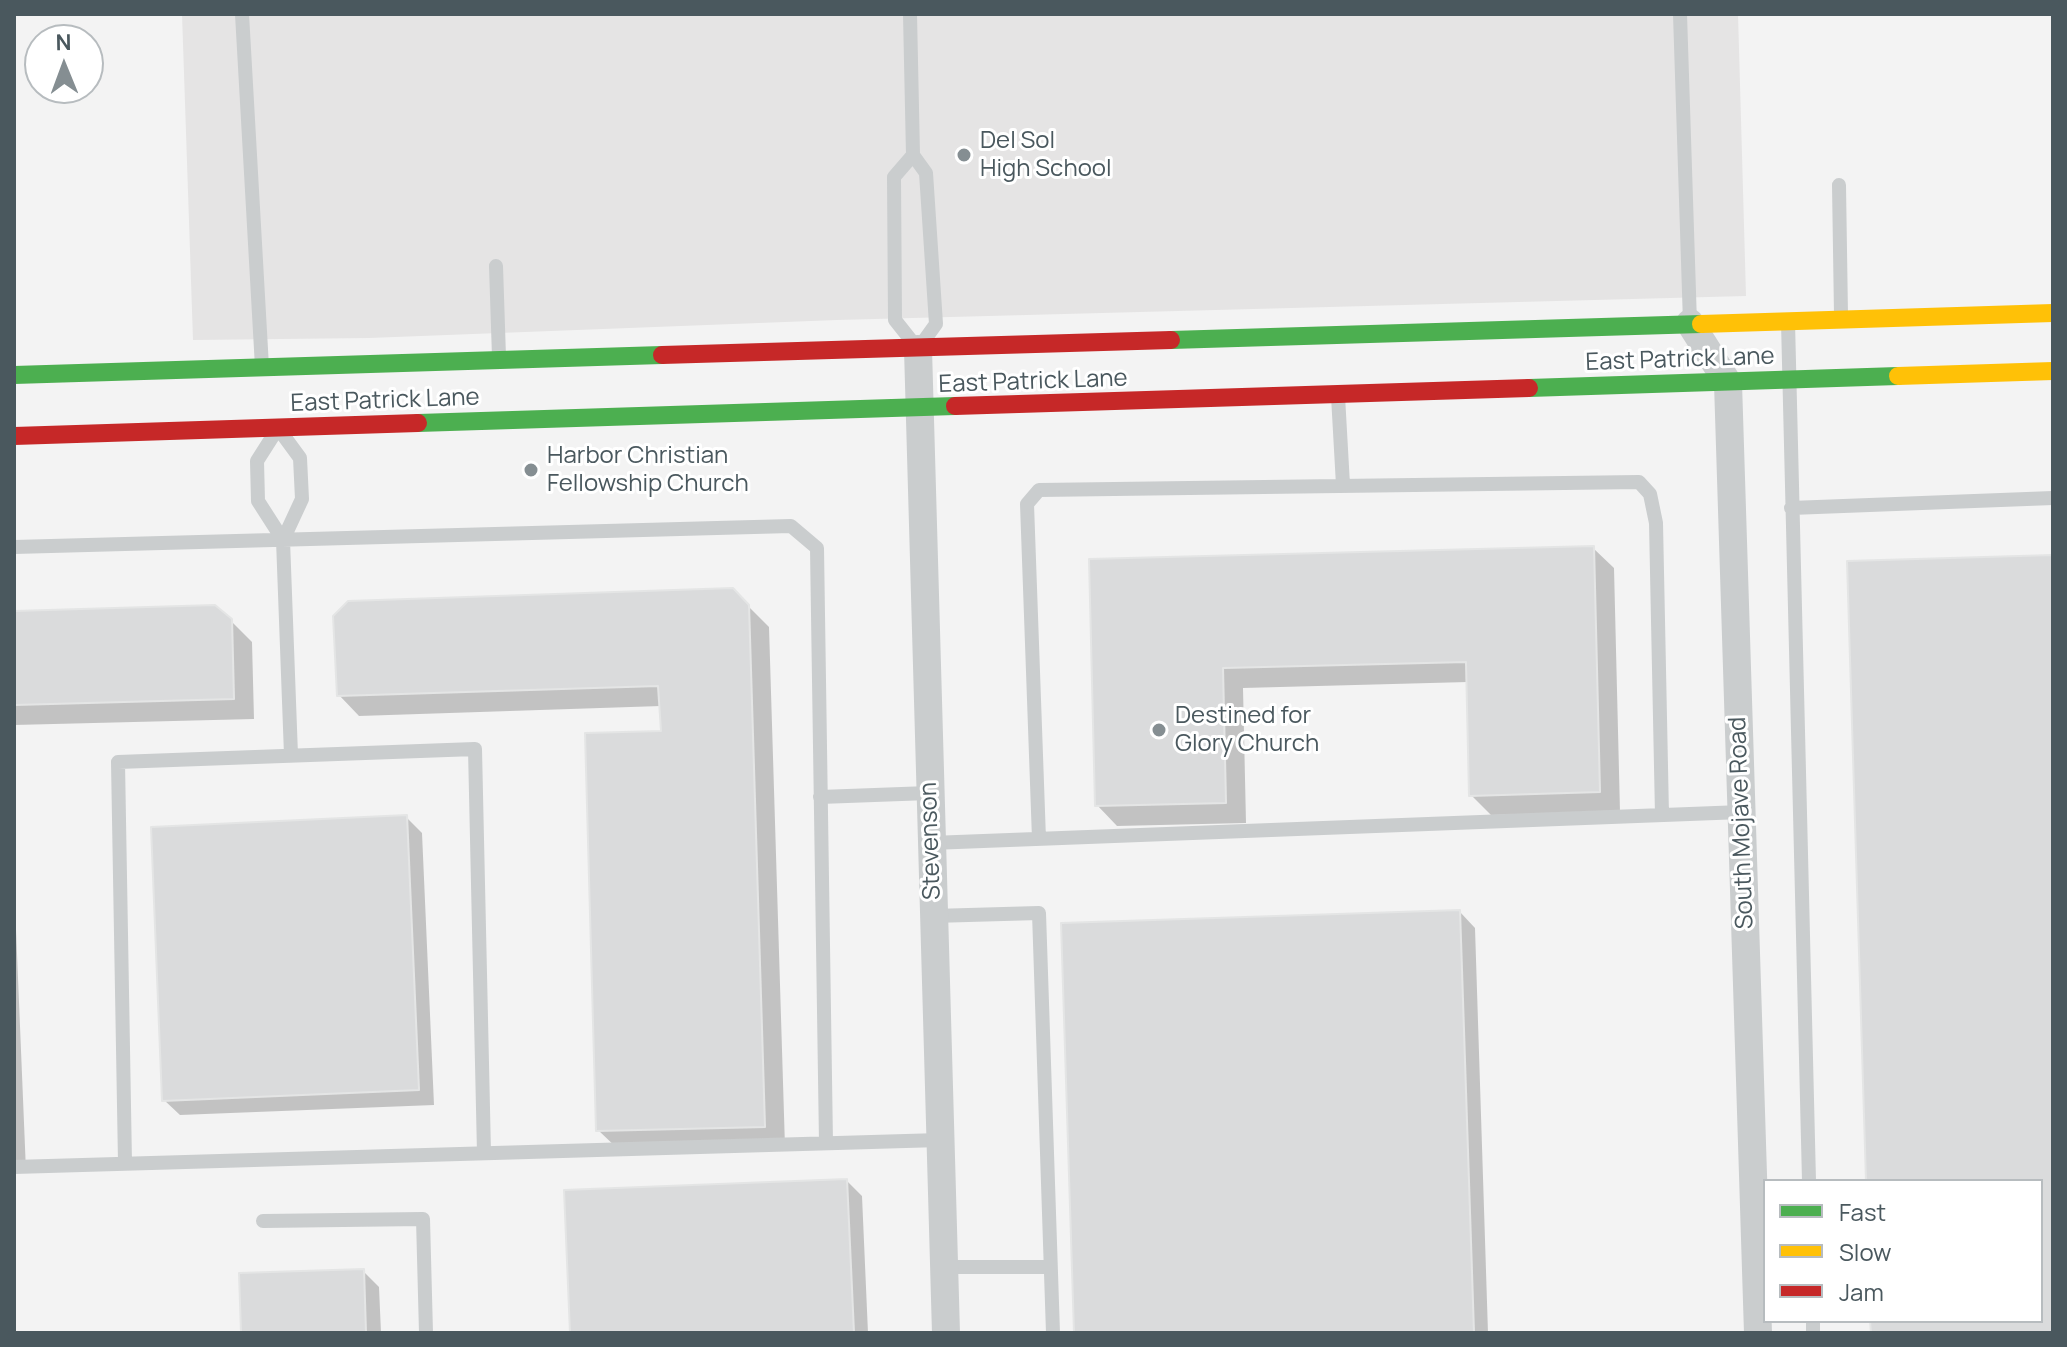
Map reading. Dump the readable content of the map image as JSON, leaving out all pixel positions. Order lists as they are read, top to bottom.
{
  "streets": {
    "main road": ["East Patrick Lane"],
    "street": ["South Mojave Road", "Stevenson"]
  },
  "crossings": [
    ["East Patrick Lane", "South Mojave Road"],
    ["East Patrick Lane", "Stevenson"]
  ],
  "places": ["Del Sol High School", "Harbor Christian Fellowship Church", "Destined for Glory Church"],
  "legend": ["Fast", "Slow", "Jam"],
  "north": "top"
}
